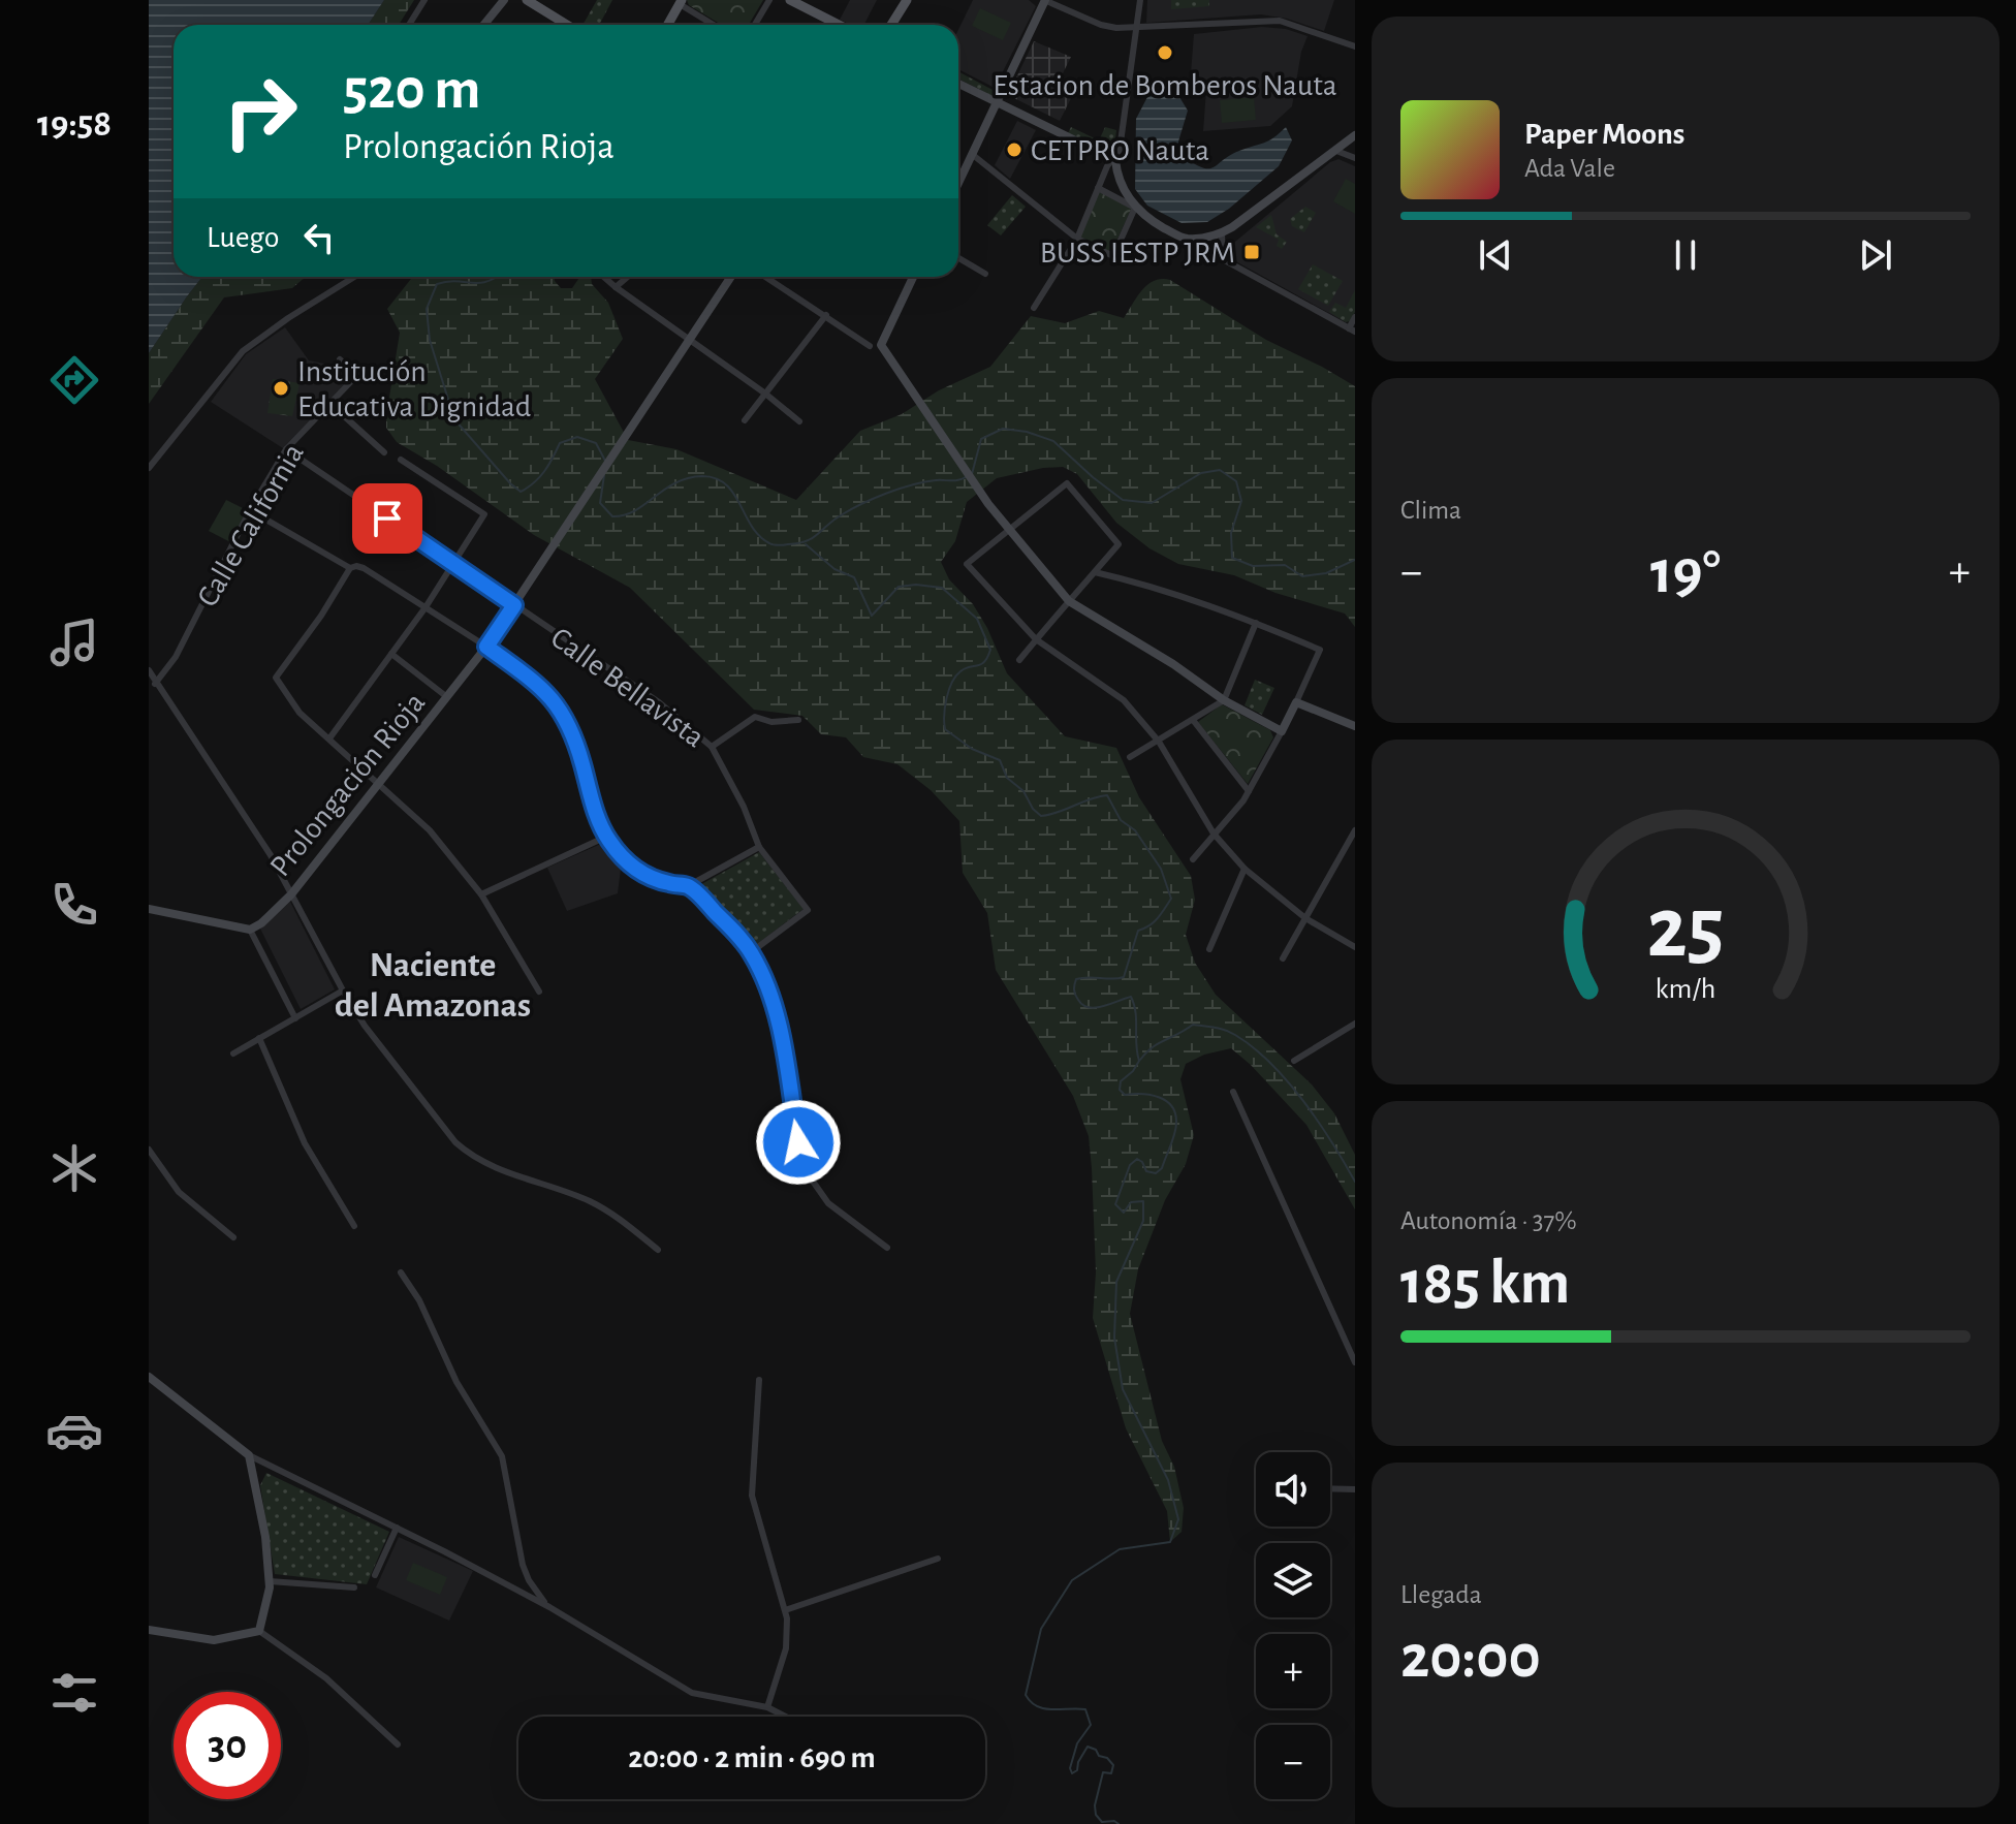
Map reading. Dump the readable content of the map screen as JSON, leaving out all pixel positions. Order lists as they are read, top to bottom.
{
  "streets": {
    "street": ["Calle California", "Calle Bellavista", "Prolongación Rioja"]
  },
  "crossings": [
    ["Calle California", "Calle Bellavista"],
    ["Calle Bellavista", "Prolongación Rioja"]
  ],
  "districts": ["Naciente del Amazonas"],
  "places": {
    "other": ["Estacion de Bomberos Nauta", "CETPRO Nauta", "Institución Educativa Dignidad"],
    "transit": ["BUSS IESTP JRM"]
  },
  "page": {
    "tabs": "19:58",
    "turn": ["520 m", "Prolongación Rioja"],
    "song": ["Paper Moons", "Ada Vale"],
    "then": "Luego",
    "tile": [
      "Clima",
      ["Autonomía · 37%", "185 km"],
      ["Llegada", "20:00"]
    ],
    "heat": ["−", "19°", "+"],
    "map_buttons": ["+", "−"],
    "limit": "30",
    "trip": "20:00 · 2 min · 690 m",
    "gauge": ["25", "km/h"]
  }
}
